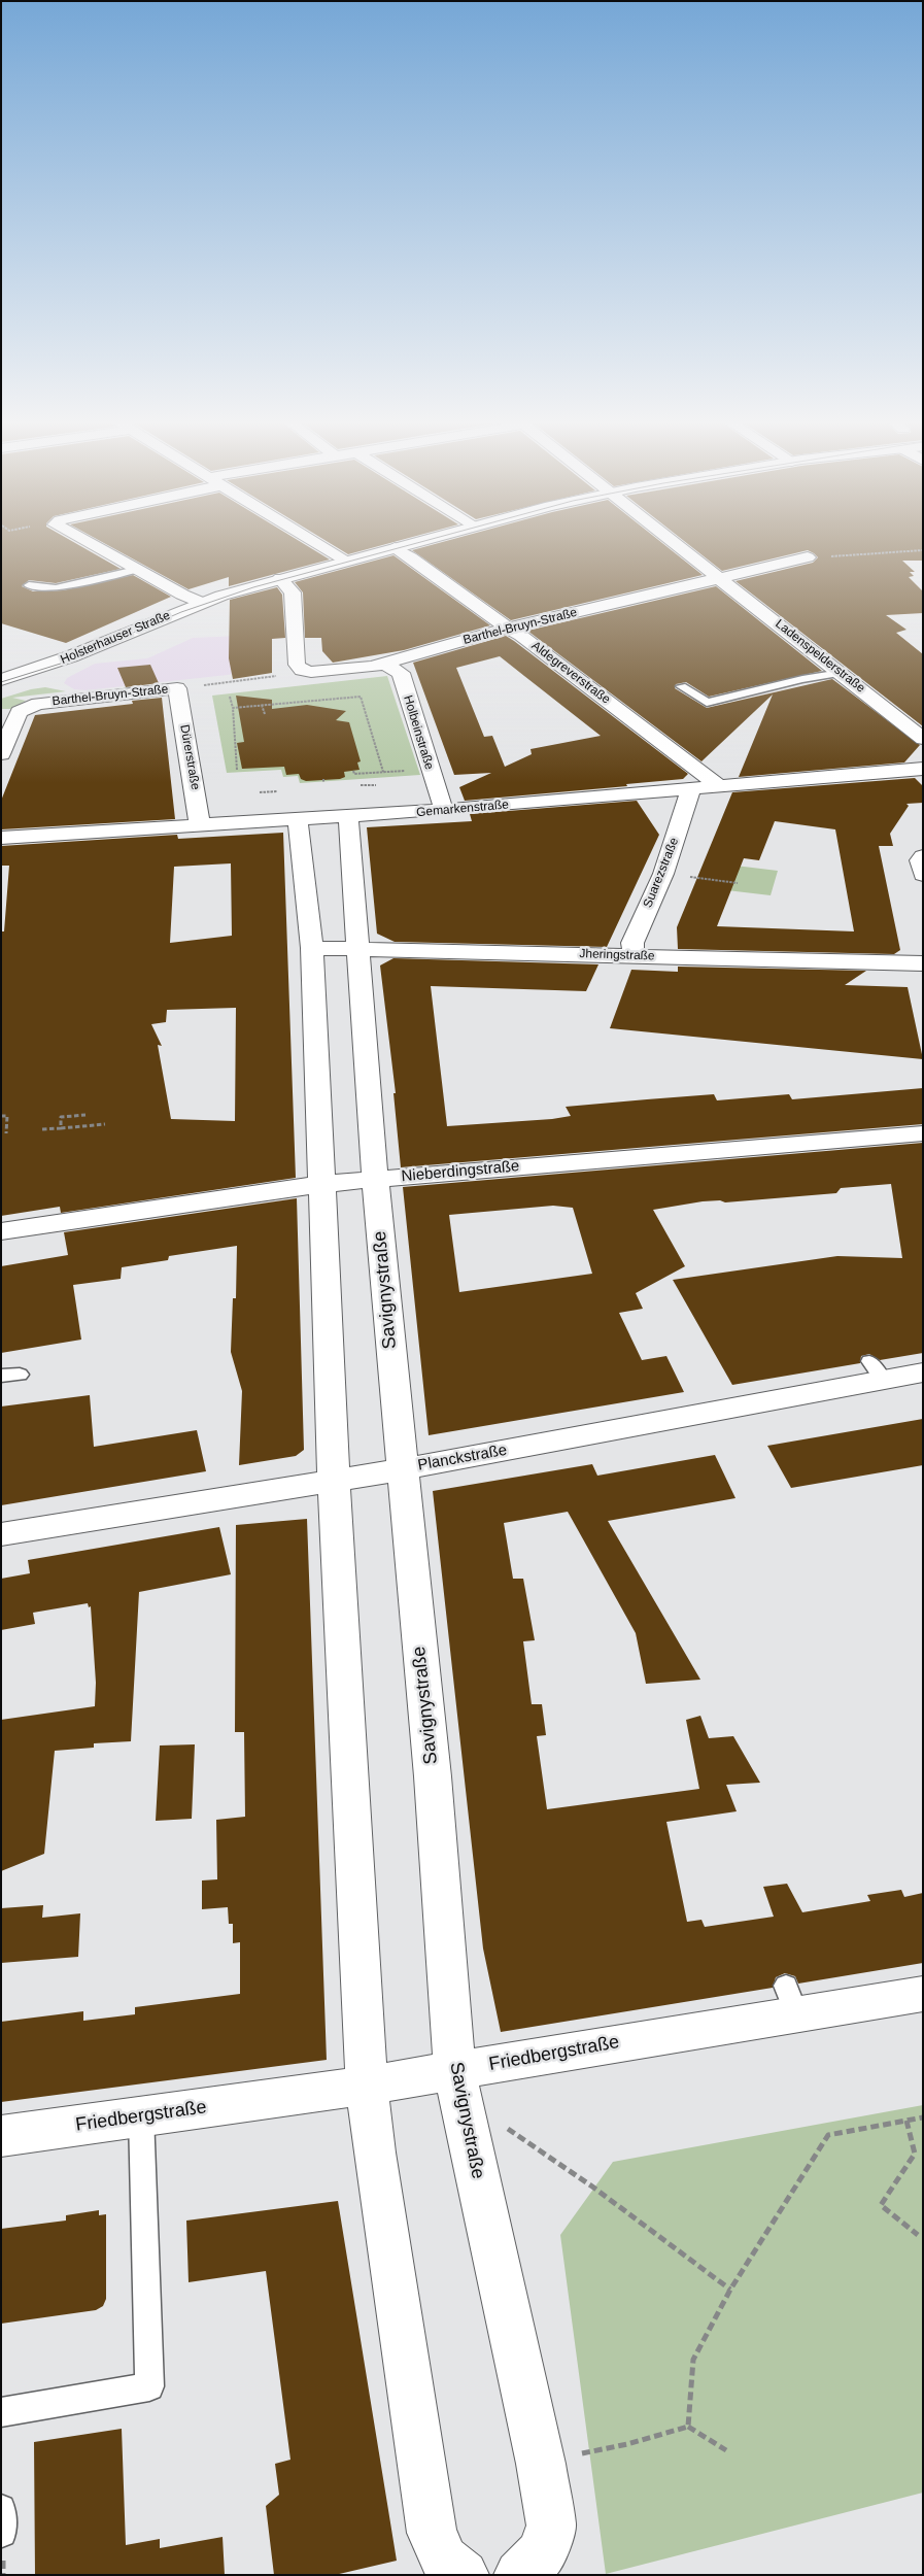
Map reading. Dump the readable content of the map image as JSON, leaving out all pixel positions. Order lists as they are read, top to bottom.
{
  "streets": {
    "street": [
      "Barthel-Bruyn-Straße",
      "Holsterhauser Straße",
      "Ladenspelderstraße",
      "Aldegreverstraße",
      "Holbeinstraße",
      "Dürerstraße",
      "Gemarkenstraße",
      "Suarezstraße",
      "Jheringstraße",
      "Nieberdingstraße",
      "Savignystraße",
      "Planckstraße",
      "Friedbergstraße"
    ]
  },
  "crossings": [
    ["Barthel-Bruyn-Straße", "Holsterhauser Straße"],
    ["Barthel-Bruyn-Straße", "Ladenspelderstraße"],
    ["Barthel-Bruyn-Straße", "Aldegreverstraße"],
    ["Barthel-Bruyn-Straße", "Holbeinstraße"],
    ["Barthel-Bruyn-Straße", "Dürerstraße"],
    ["Holsterhauser Straße", "Aldegreverstraße"],
    ["Aldegreverstraße", "Gemarkenstraße"],
    ["Holbeinstraße", "Gemarkenstraße"],
    ["Dürerstraße", "Gemarkenstraße"],
    ["Gemarkenstraße", "Suarezstraße"],
    ["Gemarkenstraße", "Savignystraße"],
    ["Suarezstraße", "Jheringstraße"],
    ["Jheringstraße", "Savignystraße"],
    ["Nieberdingstraße", "Savignystraße"],
    ["Savignystraße", "Planckstraße"],
    ["Savignystraße", "Friedbergstraße"]
  ]
}
